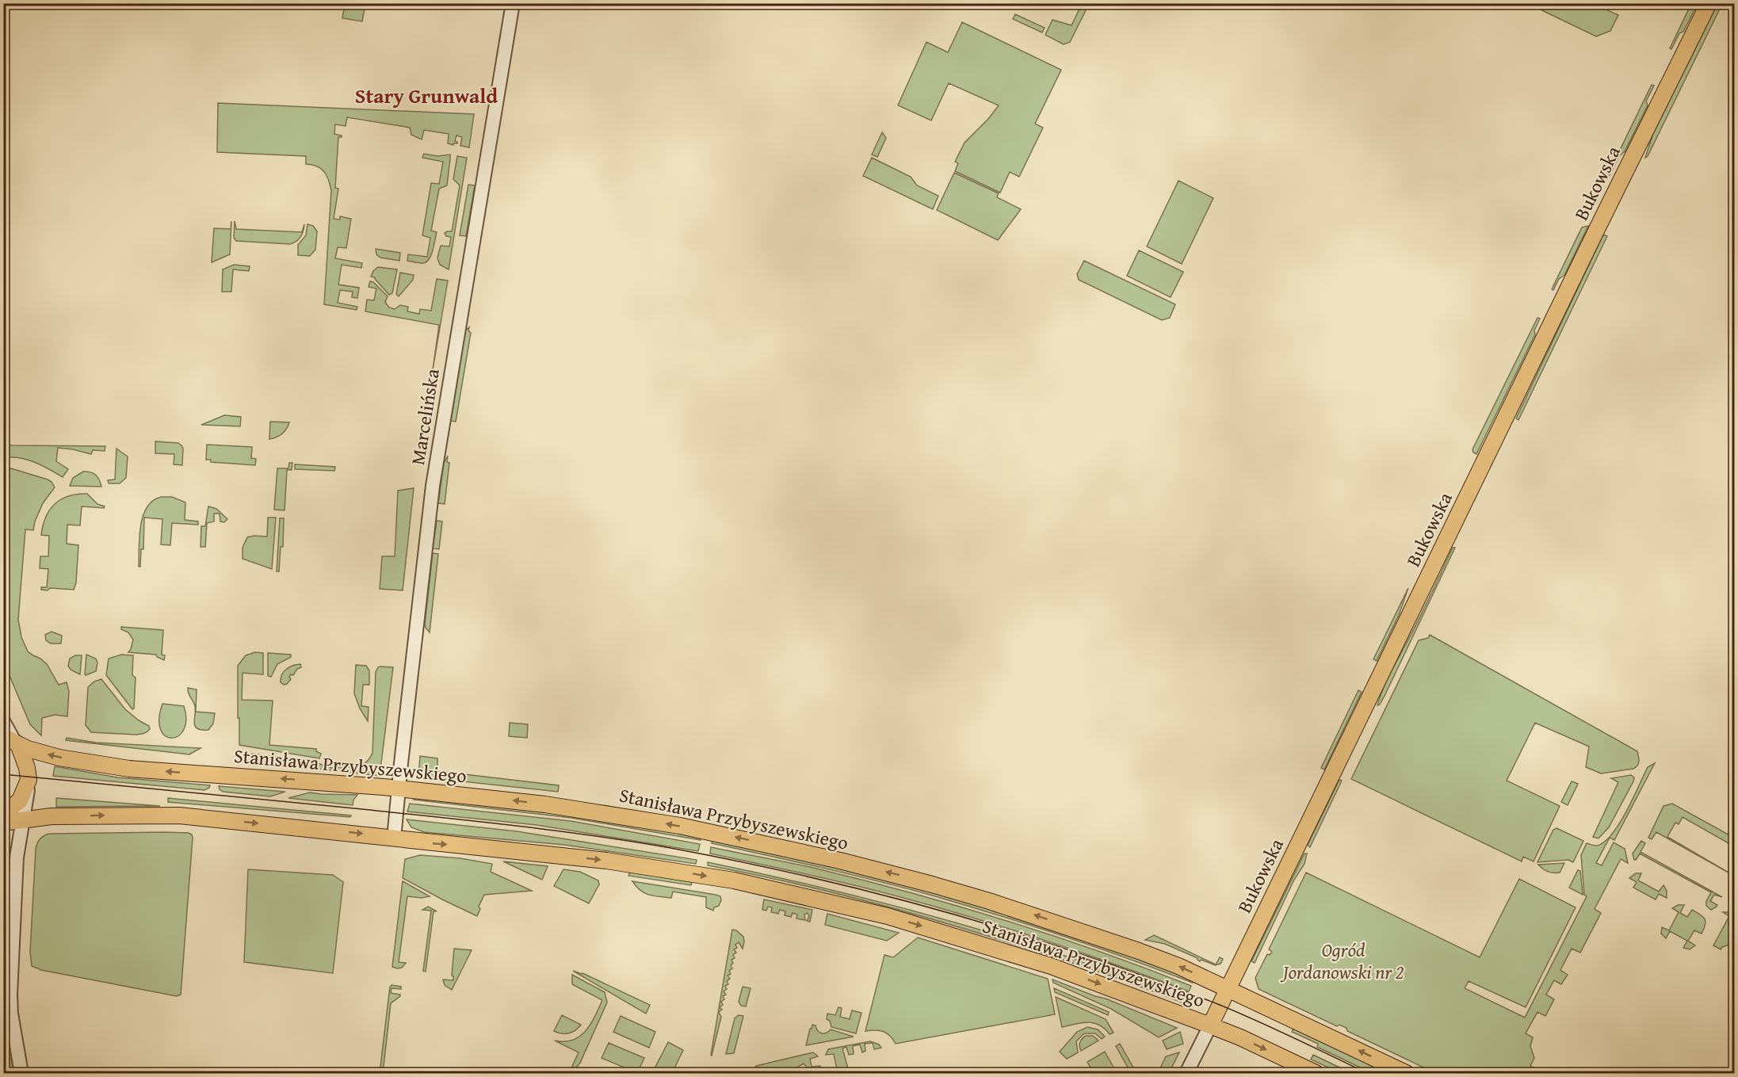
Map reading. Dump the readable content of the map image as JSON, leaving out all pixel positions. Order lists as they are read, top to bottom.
{
  "streets": {
    "main road": ["Bukowska", "Stanisława Przybyszewskiego"],
    "street": ["Marcelińska"]
  },
  "crossings": [
    ["Bukowska", "Stanisława Przybyszewskiego"],
    ["Marcelińska", "Stanisława Przybyszewskiego"]
  ],
  "districts": ["Stary Grunwald"],
  "parks": ["Ogród Jordanowski nr 2"]
}
